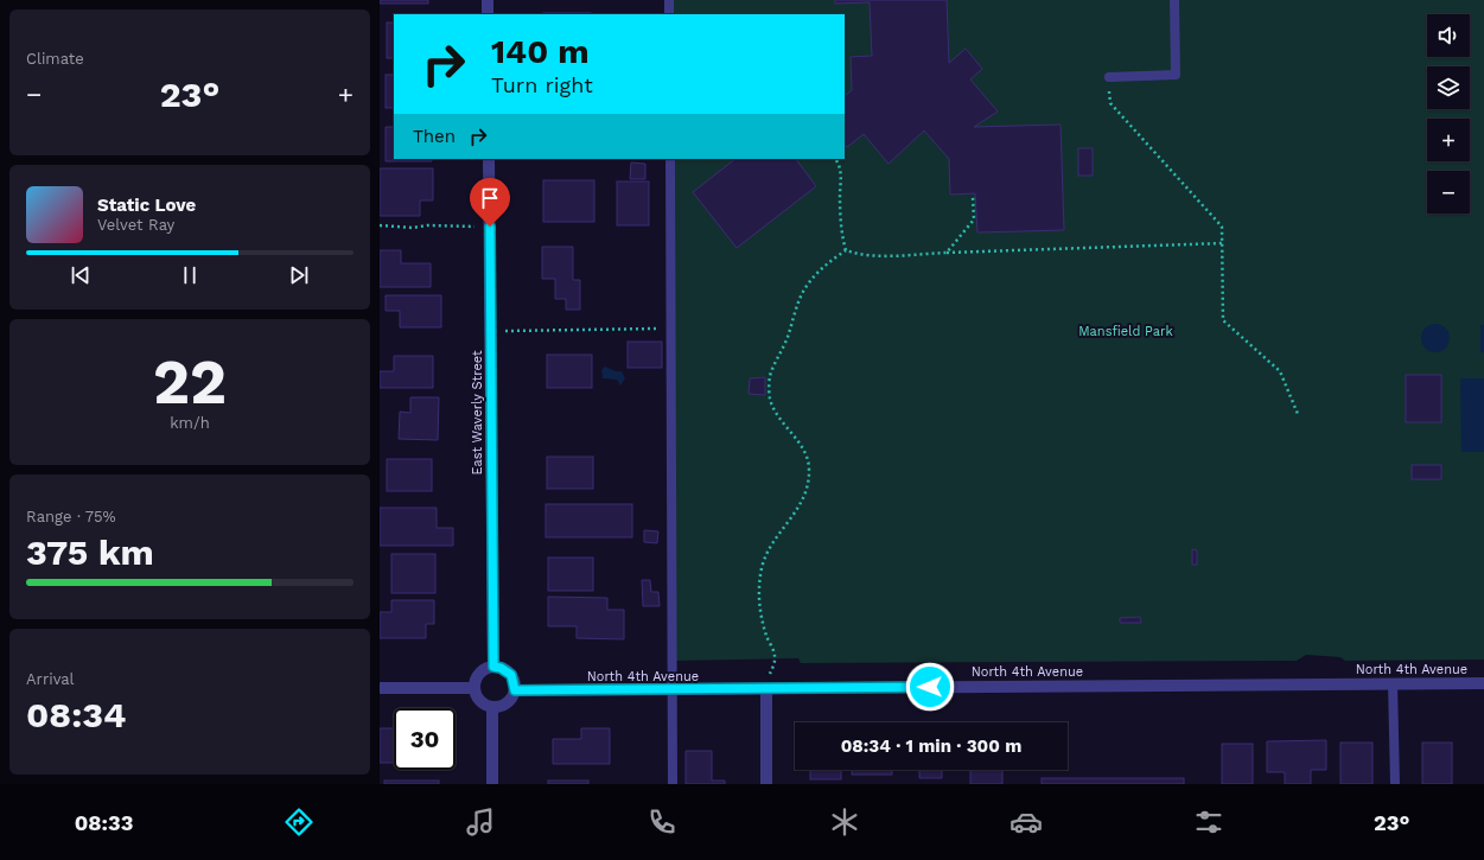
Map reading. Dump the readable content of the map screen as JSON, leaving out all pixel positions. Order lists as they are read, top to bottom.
{
  "streets": {
    "street": ["East Waverly Street", "North 4th Avenue"]
  },
  "crossings": [
    ["East Waverly Street", "North 4th Avenue"]
  ],
  "parks": ["Mansfield Park"],
  "page": {
    "tile": [
      "Climate",
      ["22", "km/h"],
      ["Range · 75%", "375 km"],
      ["Arrival", "08:34"]
    ],
    "map_buttons": ["+", "−"],
    "turn": ["140 m", "Turn right"],
    "heat": ["−", "23°", "+"],
    "then": "Then",
    "song": ["Static Love", "Velvet Ray"],
    "limit": "30",
    "trip": "08:34 · 1 min · 300 m",
    "tabs": ["08:33", "23°"]
  }
}
